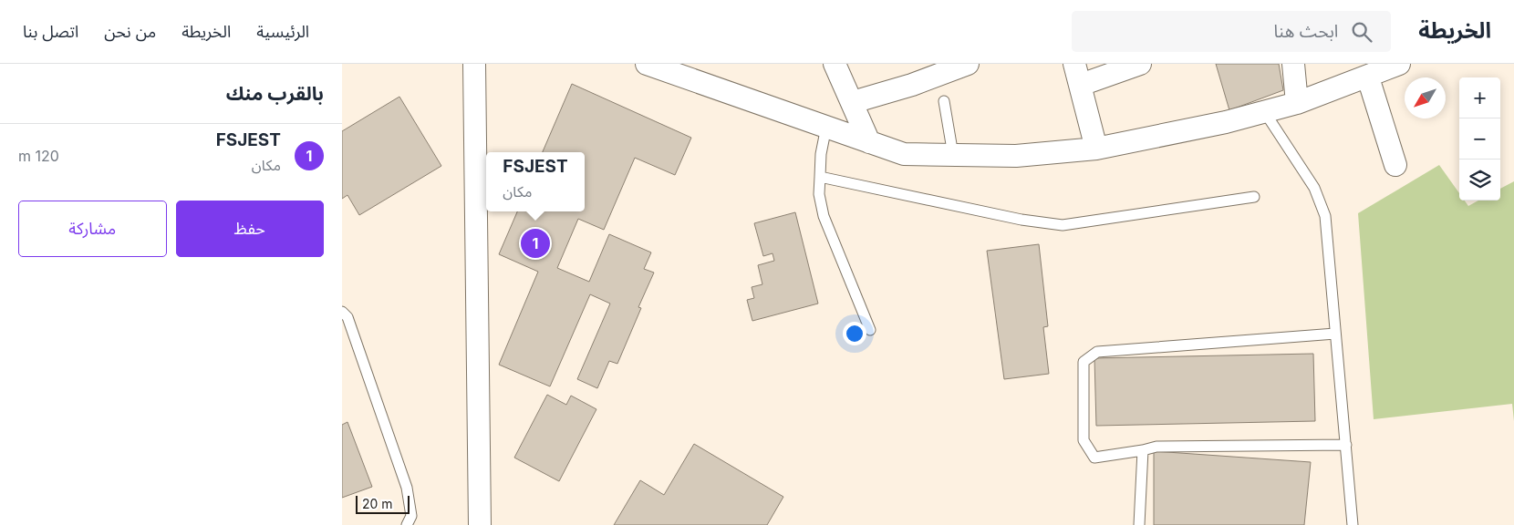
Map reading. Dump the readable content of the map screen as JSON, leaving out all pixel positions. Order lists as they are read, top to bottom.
{
  "scale_bar": "20 m",
  "north": "bottom left",
  "page": {
    "header": "الخريطة",
    "search": "ابحث هنا",
    "nav": [
      "الرئيسية",
      "الخريطة",
      "من نحن",
      "اتصل بنا"
    ],
    "heading": "بالقرب منك",
    "map_buttons": ["+", "−"],
    "list": [
      {
        "mark": "1",
        "name": "FSJEST",
        "note": "مكان",
        "value": "120 m"
      }
    ],
    "popup": ["FSJEST", "مكان"],
    "buttons": ["حفظ", "مشاركة"],
    "pins": "1",
    "scale": "20 m"
  }
}
